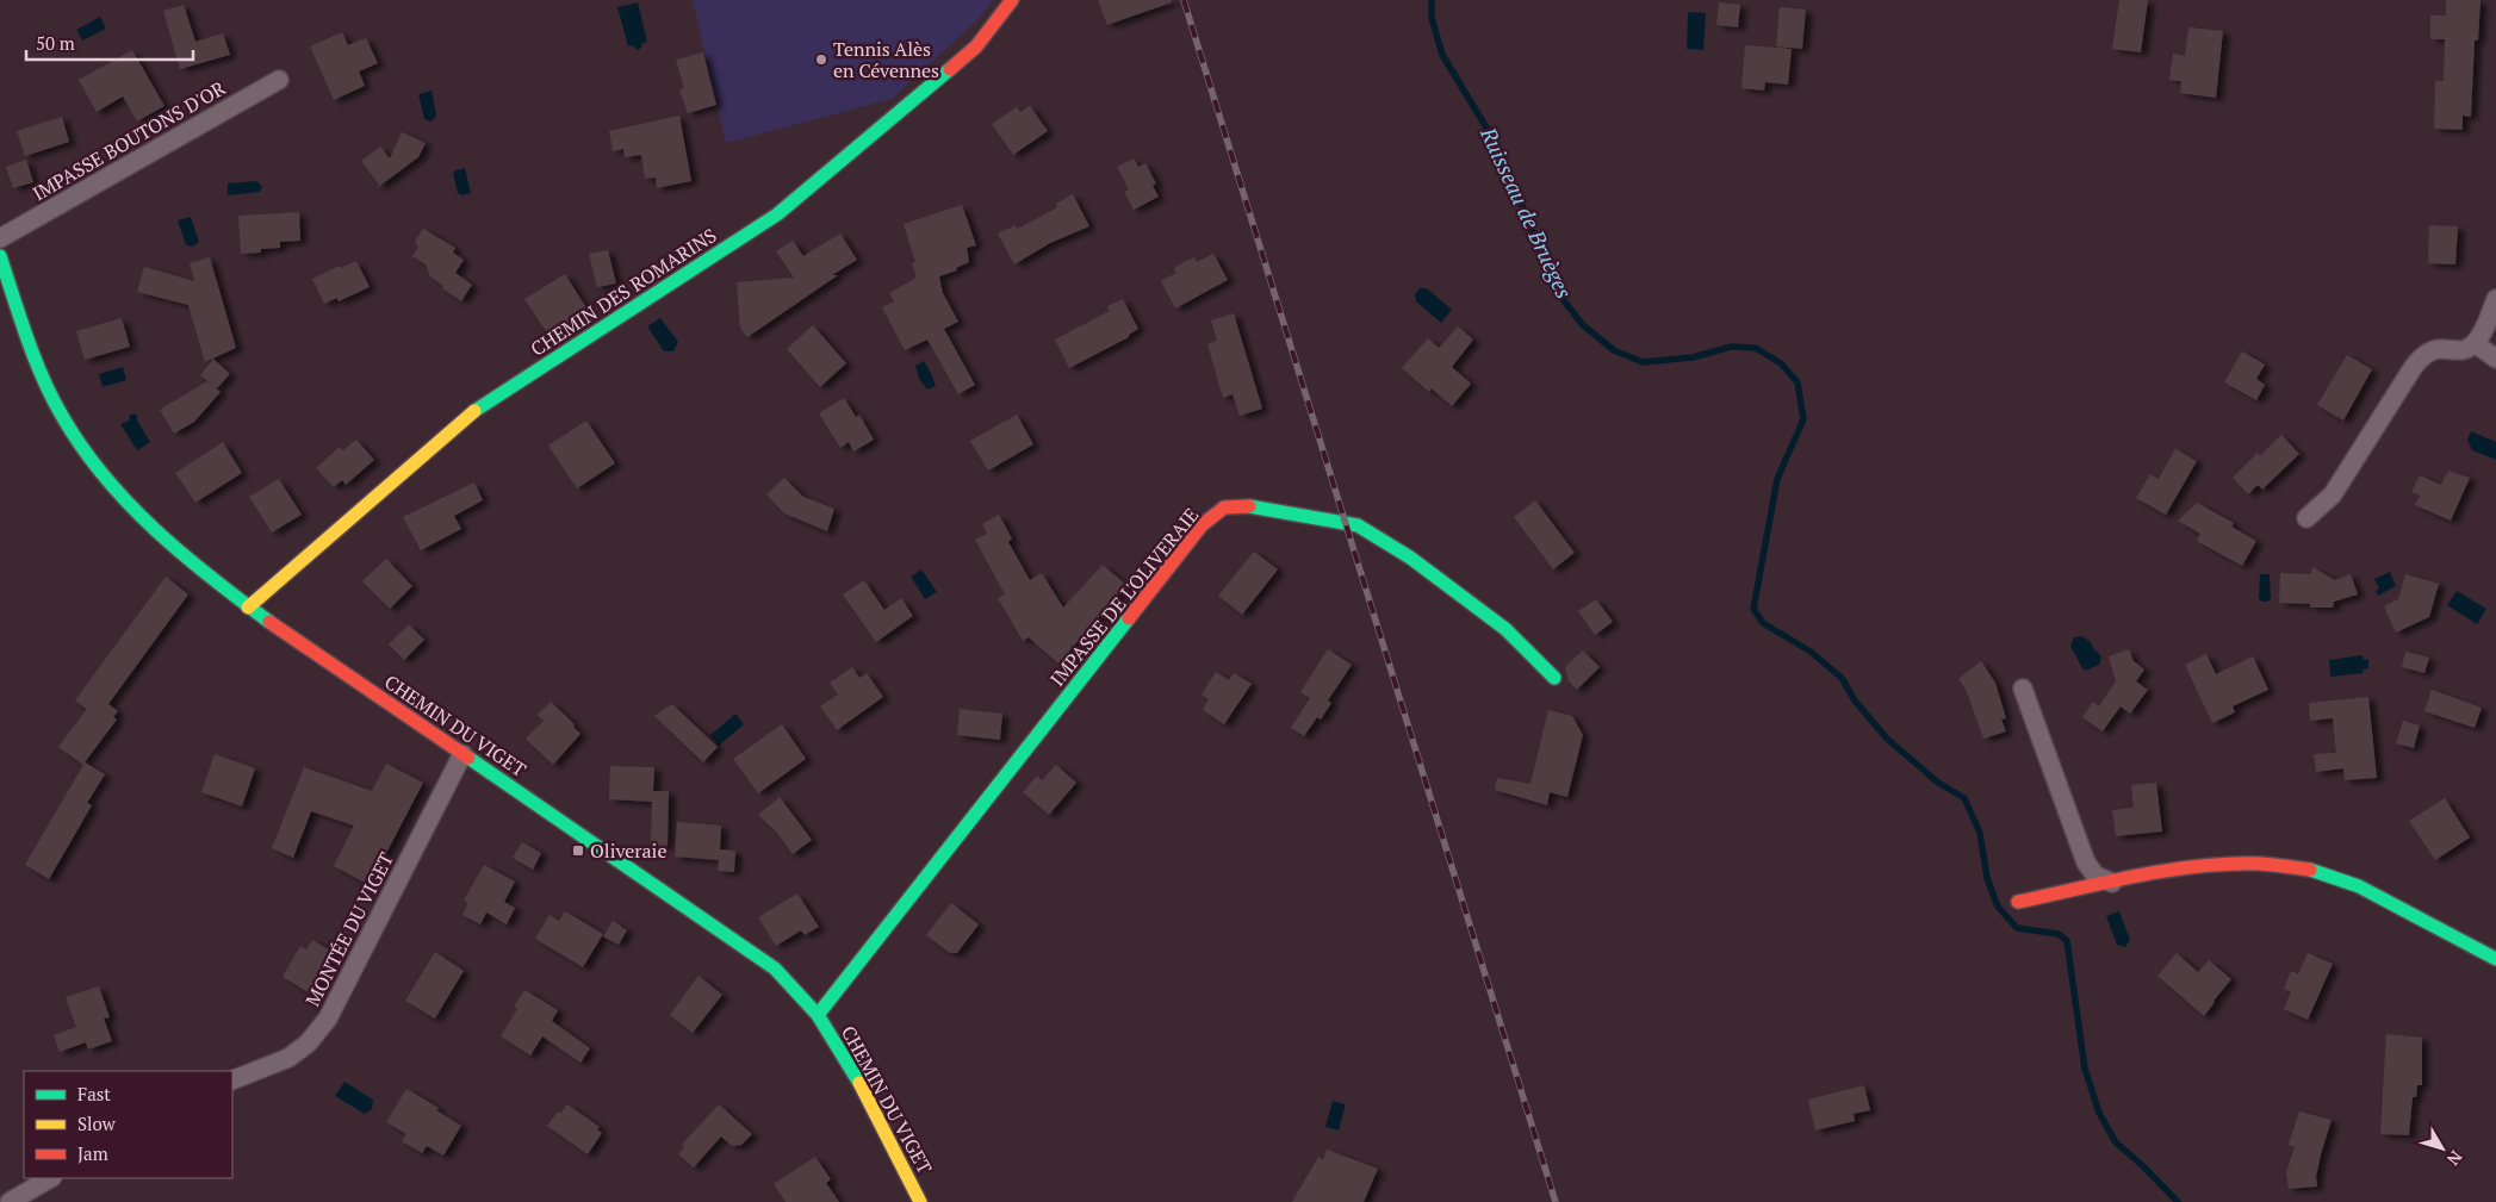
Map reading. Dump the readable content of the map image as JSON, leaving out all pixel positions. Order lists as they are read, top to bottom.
{
  "streets": {
    "street": [
      "IMPASSE BOUTONS D'OR",
      "CHEMIN DES ROMARINS",
      "IMPASSE DE L'OLIVERAIE",
      "CHEMIN DU VIGET",
      "MONTÉE DU VIGET"
    ]
  },
  "crossings": [
    ["CHEMIN DES ROMARINS", "CHEMIN DU VIGET"],
    ["IMPASSE DE L'OLIVERAIE", "CHEMIN DU VIGET"],
    ["CHEMIN DU VIGET", "MONTÉE DU VIGET"]
  ],
  "water": ["Ruisseau de Bruèges"],
  "places": {
    "other": ["Tennis Alès en Cévennes"],
    "transit": ["Oliveraie"]
  },
  "legend": ["Fast", "Slow", "Jam"],
  "scale_bar": "50 m",
  "north": "bottom right"
}
